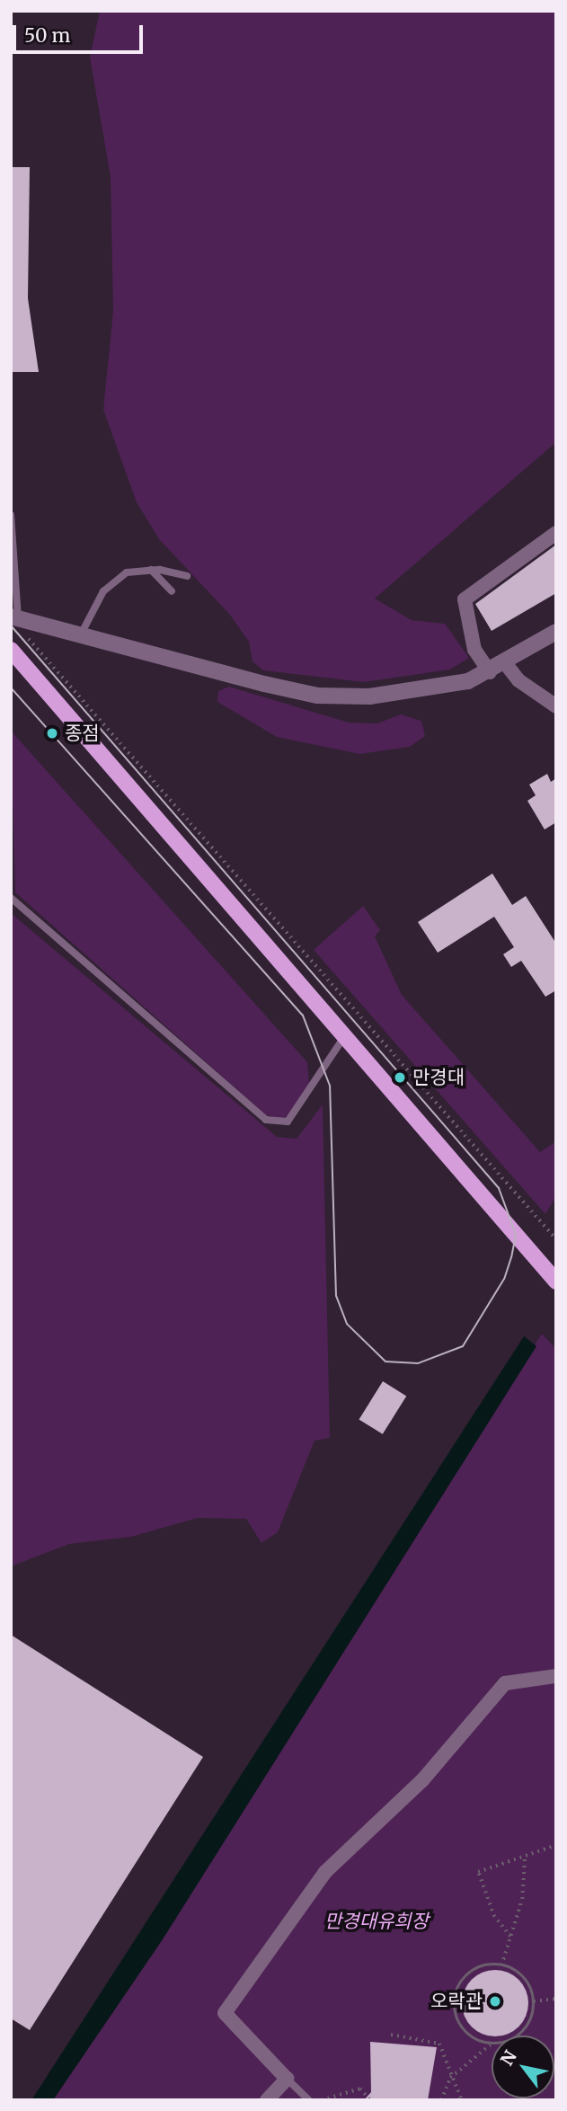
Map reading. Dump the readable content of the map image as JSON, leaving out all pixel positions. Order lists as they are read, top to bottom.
{
  "parks": ["만경대유희장"],
  "places": ["종점", "만경대", "오락관"],
  "scale_bar": "50 m",
  "north": "top left"
}
